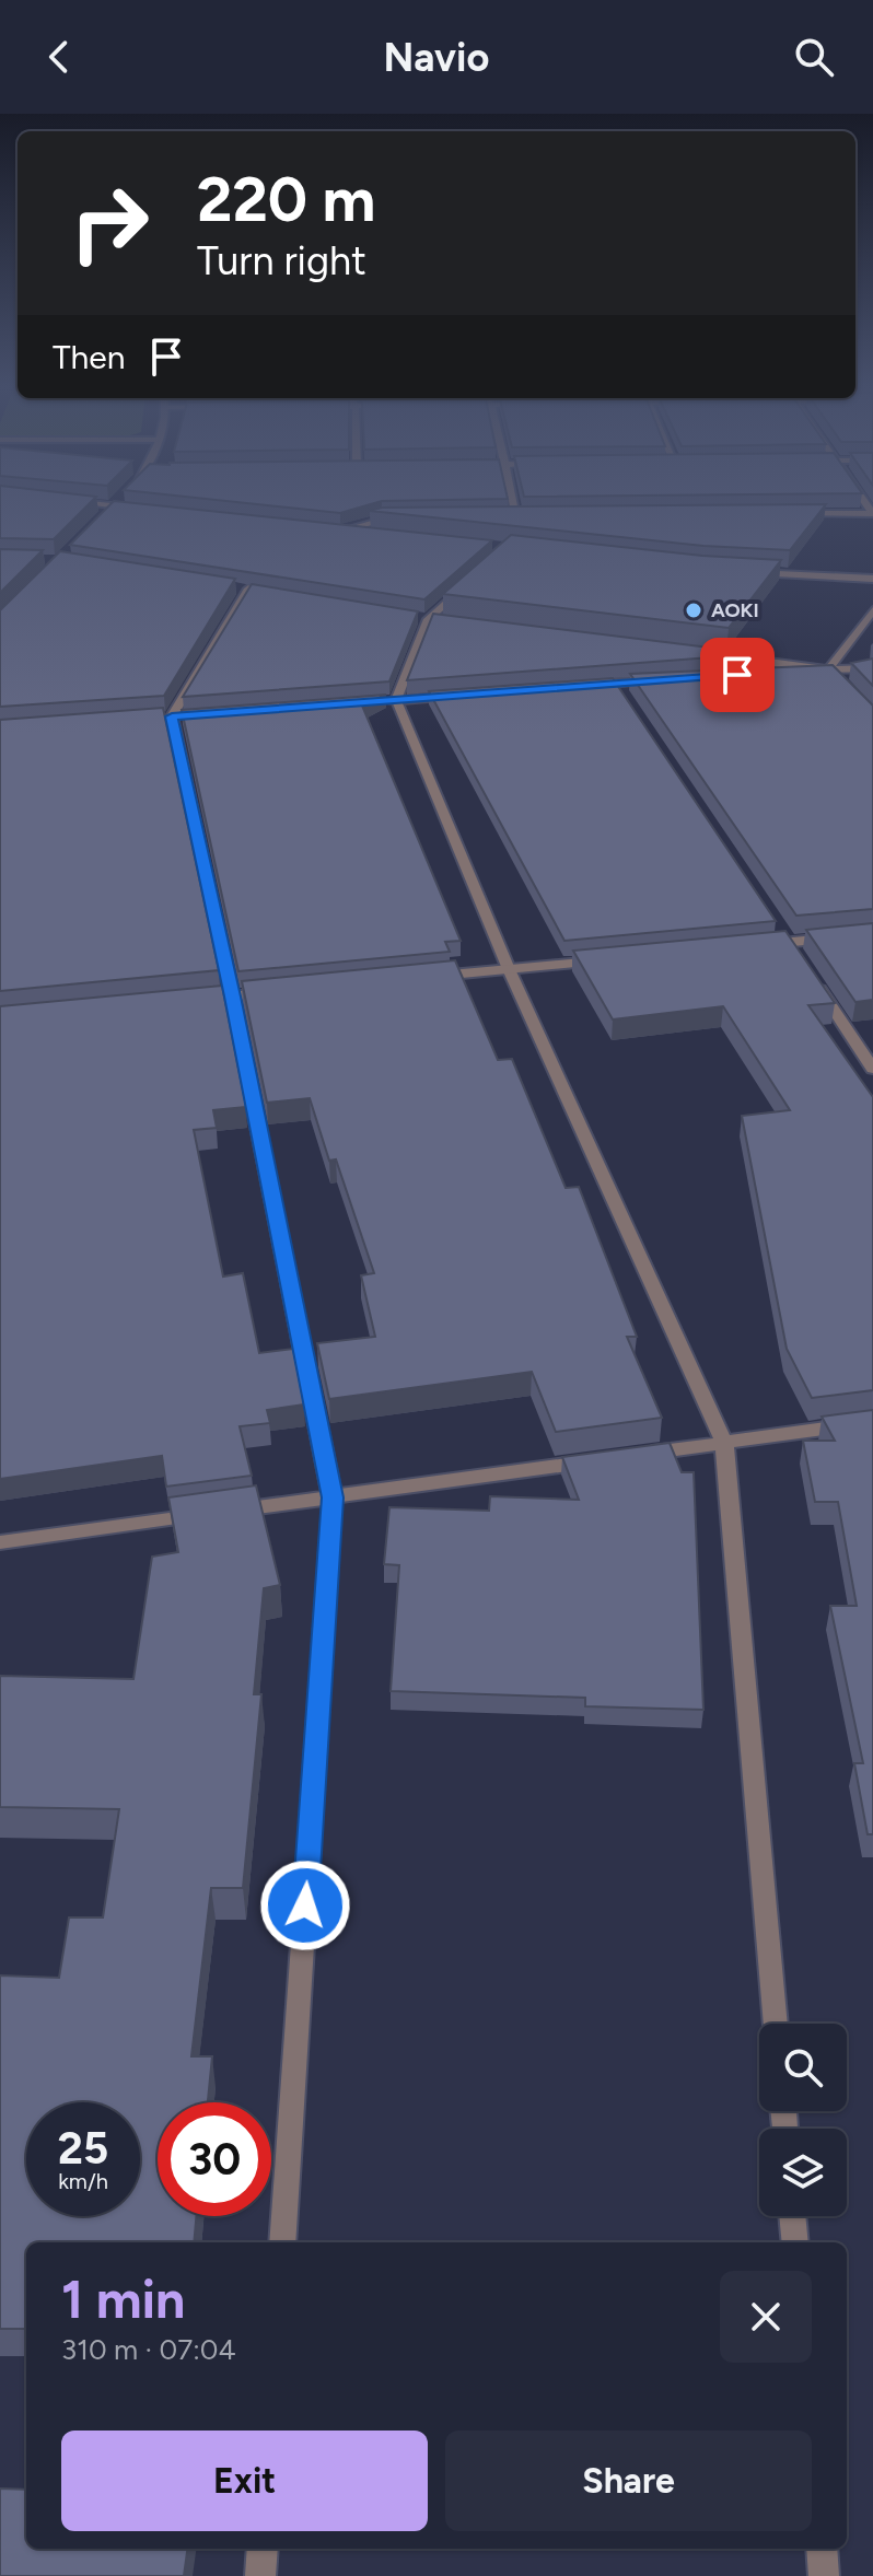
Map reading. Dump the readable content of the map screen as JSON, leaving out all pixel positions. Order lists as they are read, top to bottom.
{
  "places": ["AOKI"],
  "page": {
    "header": "Navio",
    "turn": ["220 m", "Turn right"],
    "then": "Then",
    "speed": "25 km/h",
    "limit": "30",
    "heading": ["1 min", "310 m · 07:04"],
    "buttons": ["Exit", "Share"]
  }
}
